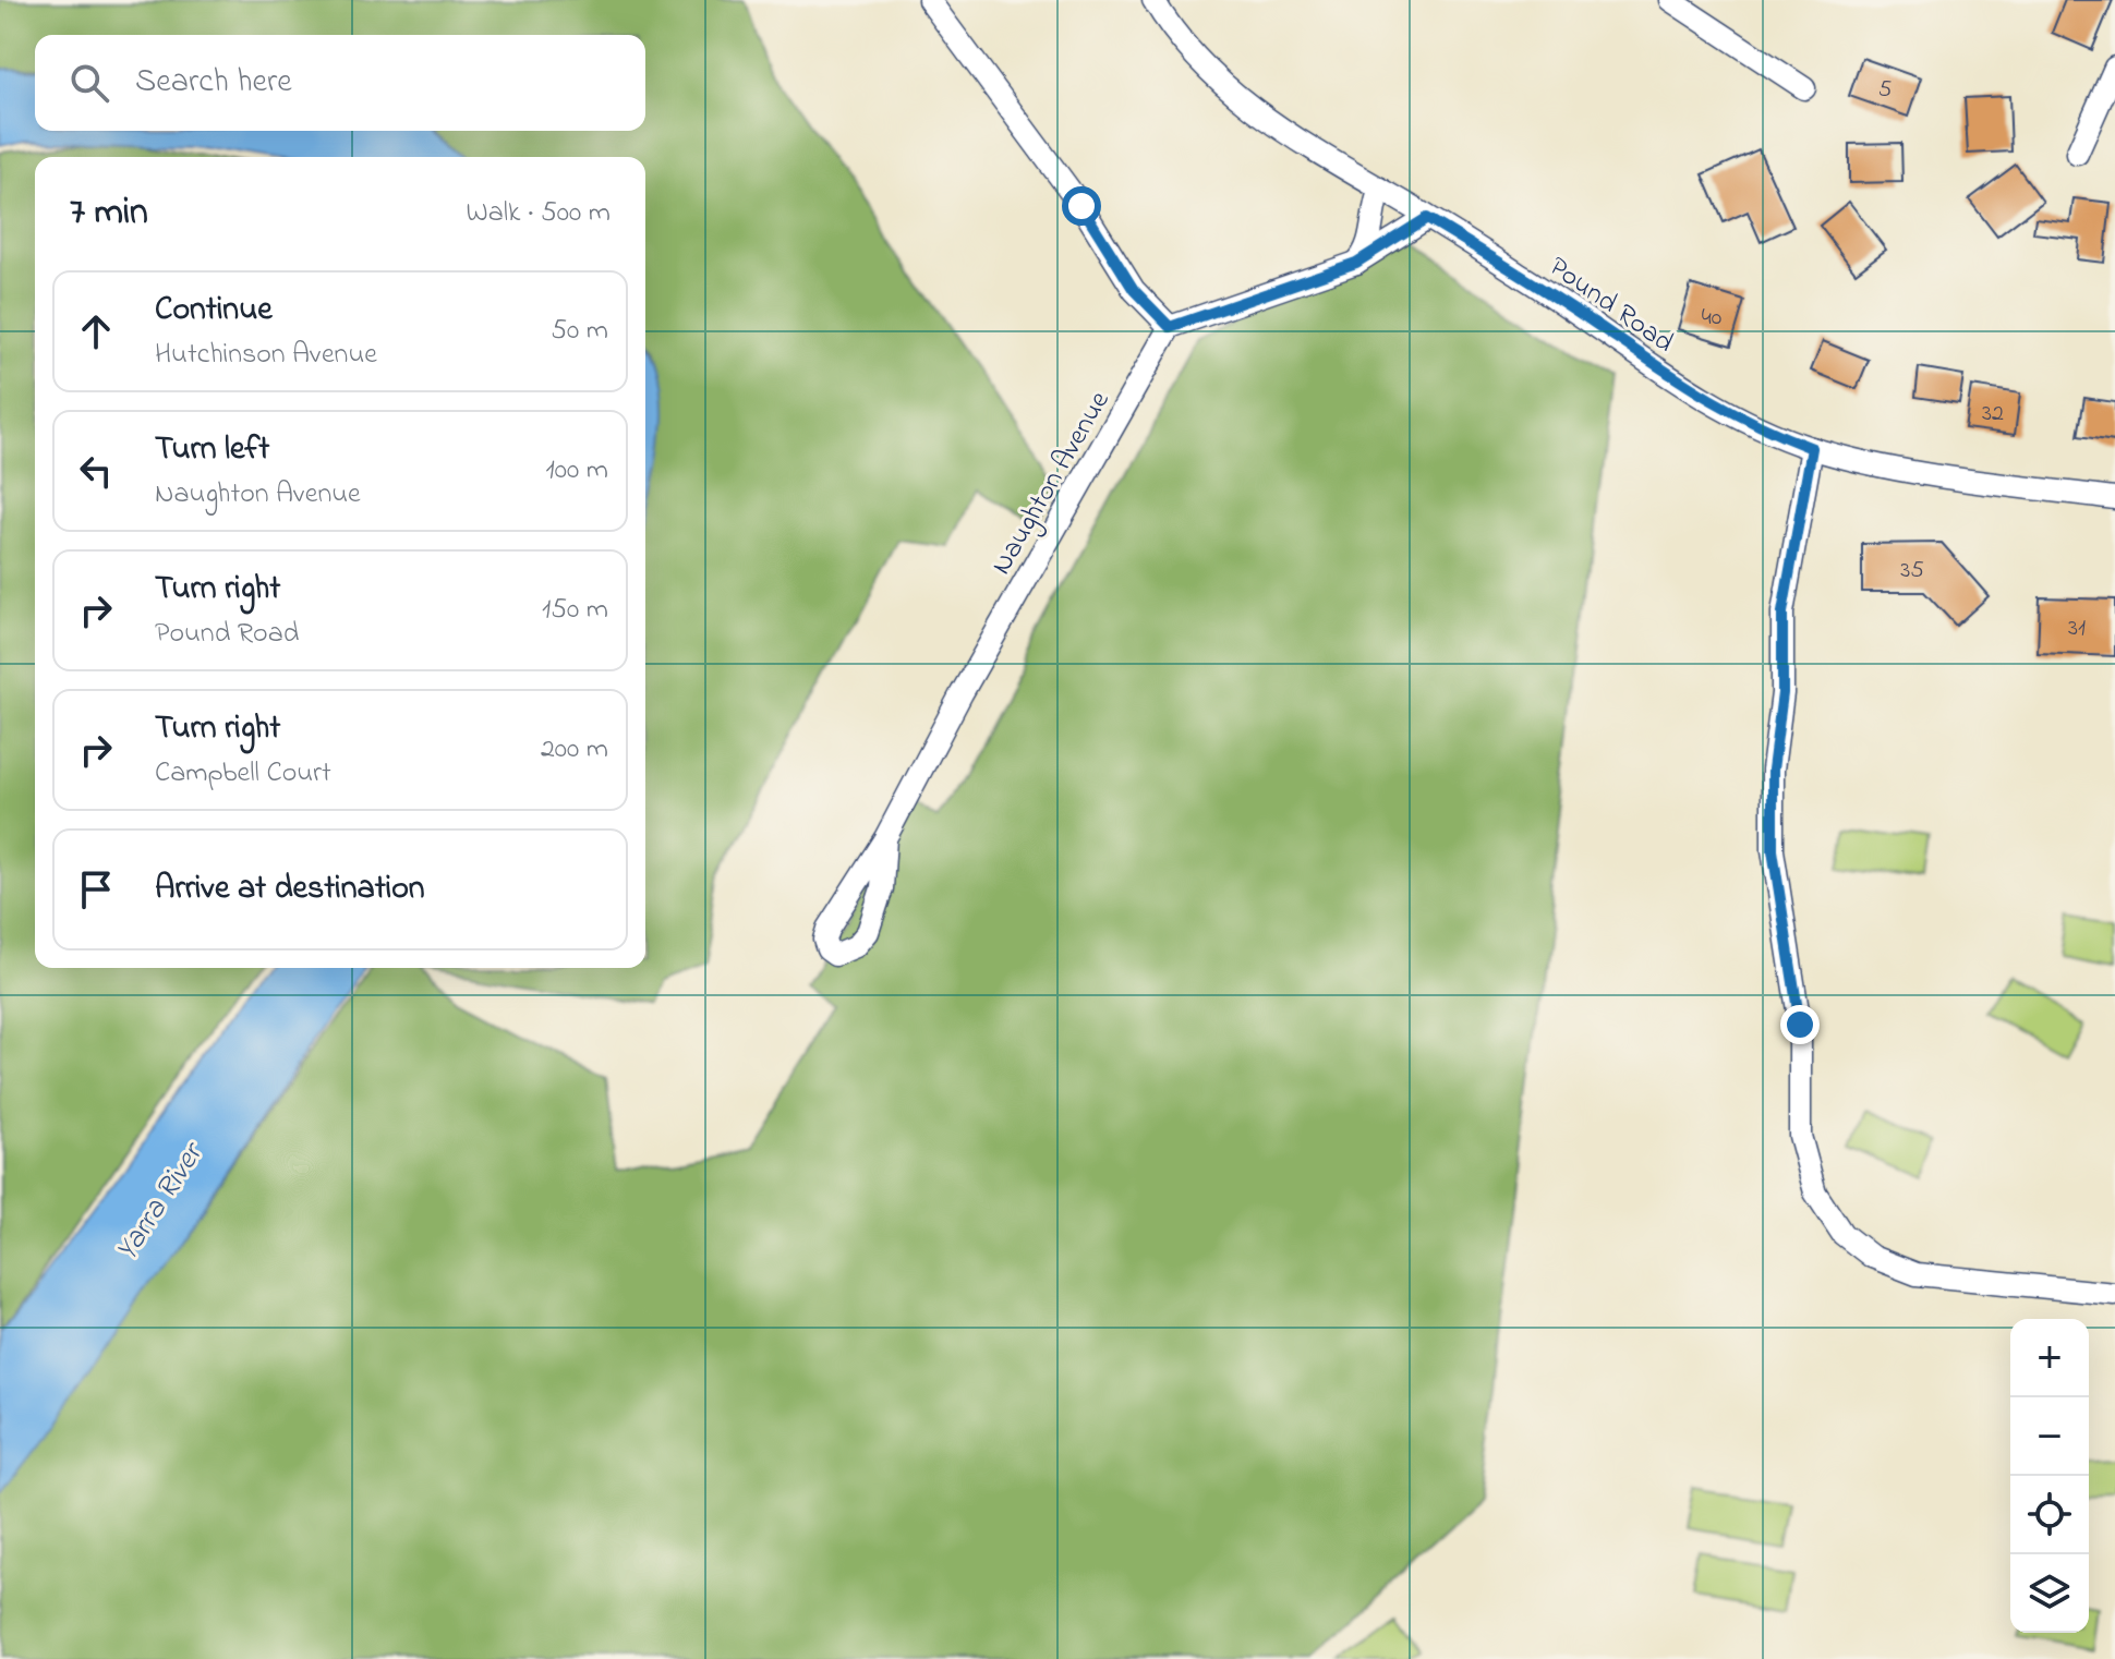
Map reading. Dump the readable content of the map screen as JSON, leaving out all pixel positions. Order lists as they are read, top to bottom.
{
  "streets": {
    "street": ["Pound Road", "Naughton Avenue"]
  },
  "water": ["Yarra River"],
  "house_numbers": [
    "5",
    "40",
    "32",
    "35",
    "31"
  ],
  "page": {
    "search": "Search here",
    "heading": ["7 min", "Walk · 500 m"],
    "list": [
      ["Continue", "Hutchinson Avenue", "50 m"],
      ["Turn left", "Naughton Avenue", "100 m"],
      ["Turn right", "Pound Road", "150 m"],
      ["Turn right", "Campbell Court", "200 m"],
      "Arrive at destination"
    ],
    "map_buttons": ["+", "−"]
  }
}
